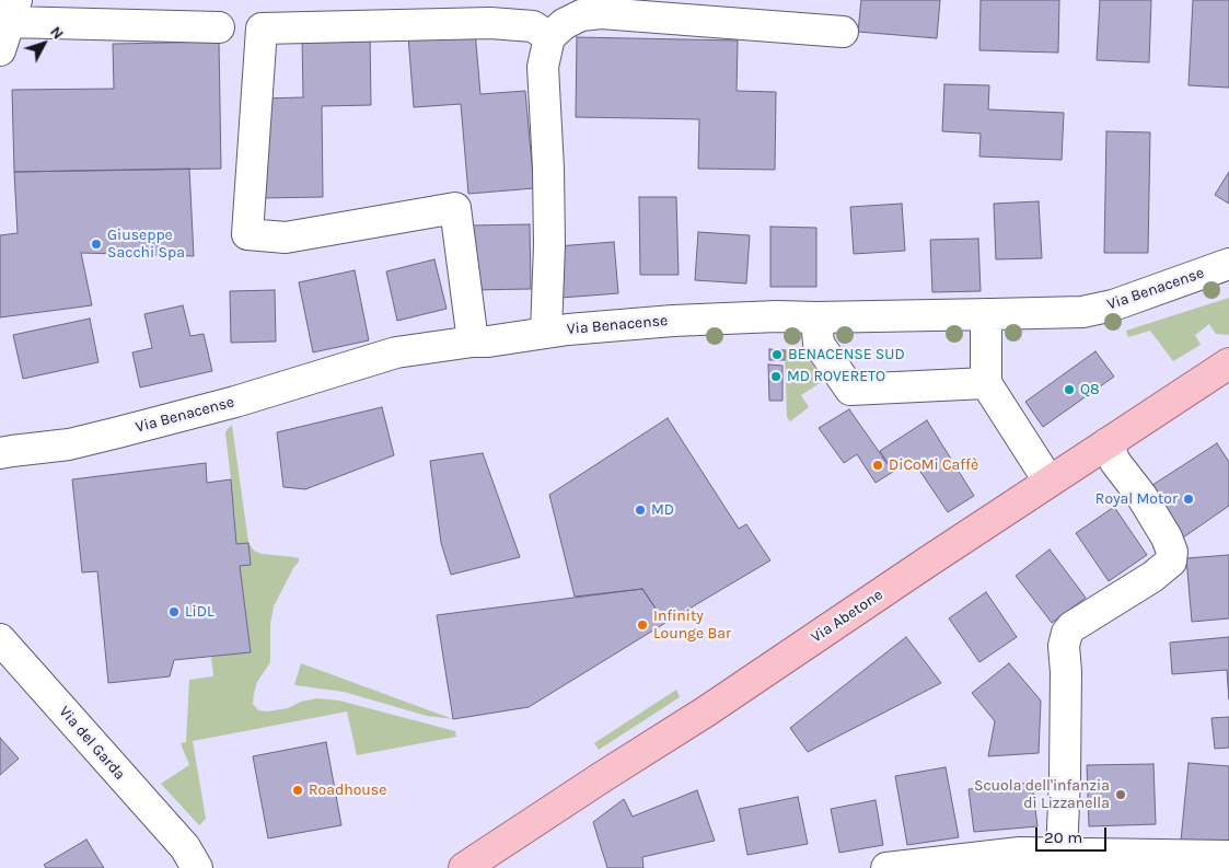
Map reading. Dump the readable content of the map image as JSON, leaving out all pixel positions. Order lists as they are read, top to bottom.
{
  "streets": {
    "main road": ["Via Abetone"],
    "street": ["Via Benacense", "Via del Garda"]
  },
  "places": [
    "Giuseppe Sacchi Spa",
    "BENACENSE SUD",
    "MD ROVERETO",
    "Q8",
    "DiCoMi Caffè",
    "Royal Motor",
    "MD",
    "LiDL",
    "Infinity Lounge Bar",
    "Roadhouse",
    "Scuola dell'infanzia di Lizzanella"
  ],
  "scale_bar": "20 m",
  "north": "top right"
}
